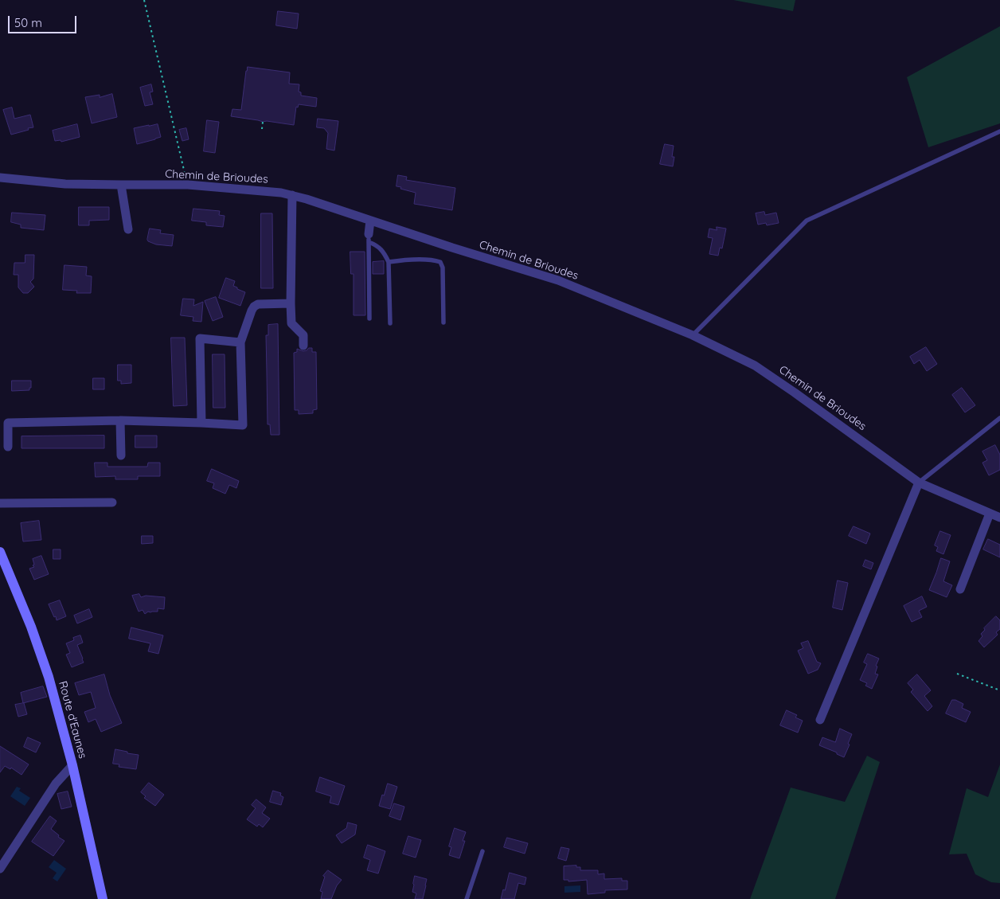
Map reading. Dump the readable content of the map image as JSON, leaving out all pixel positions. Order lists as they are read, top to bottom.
{
  "streets": {
    "main road": ["Route d'Eaunes"],
    "street": ["Chemin de Brioudes"]
  },
  "scale_bar": "50 m"
}
